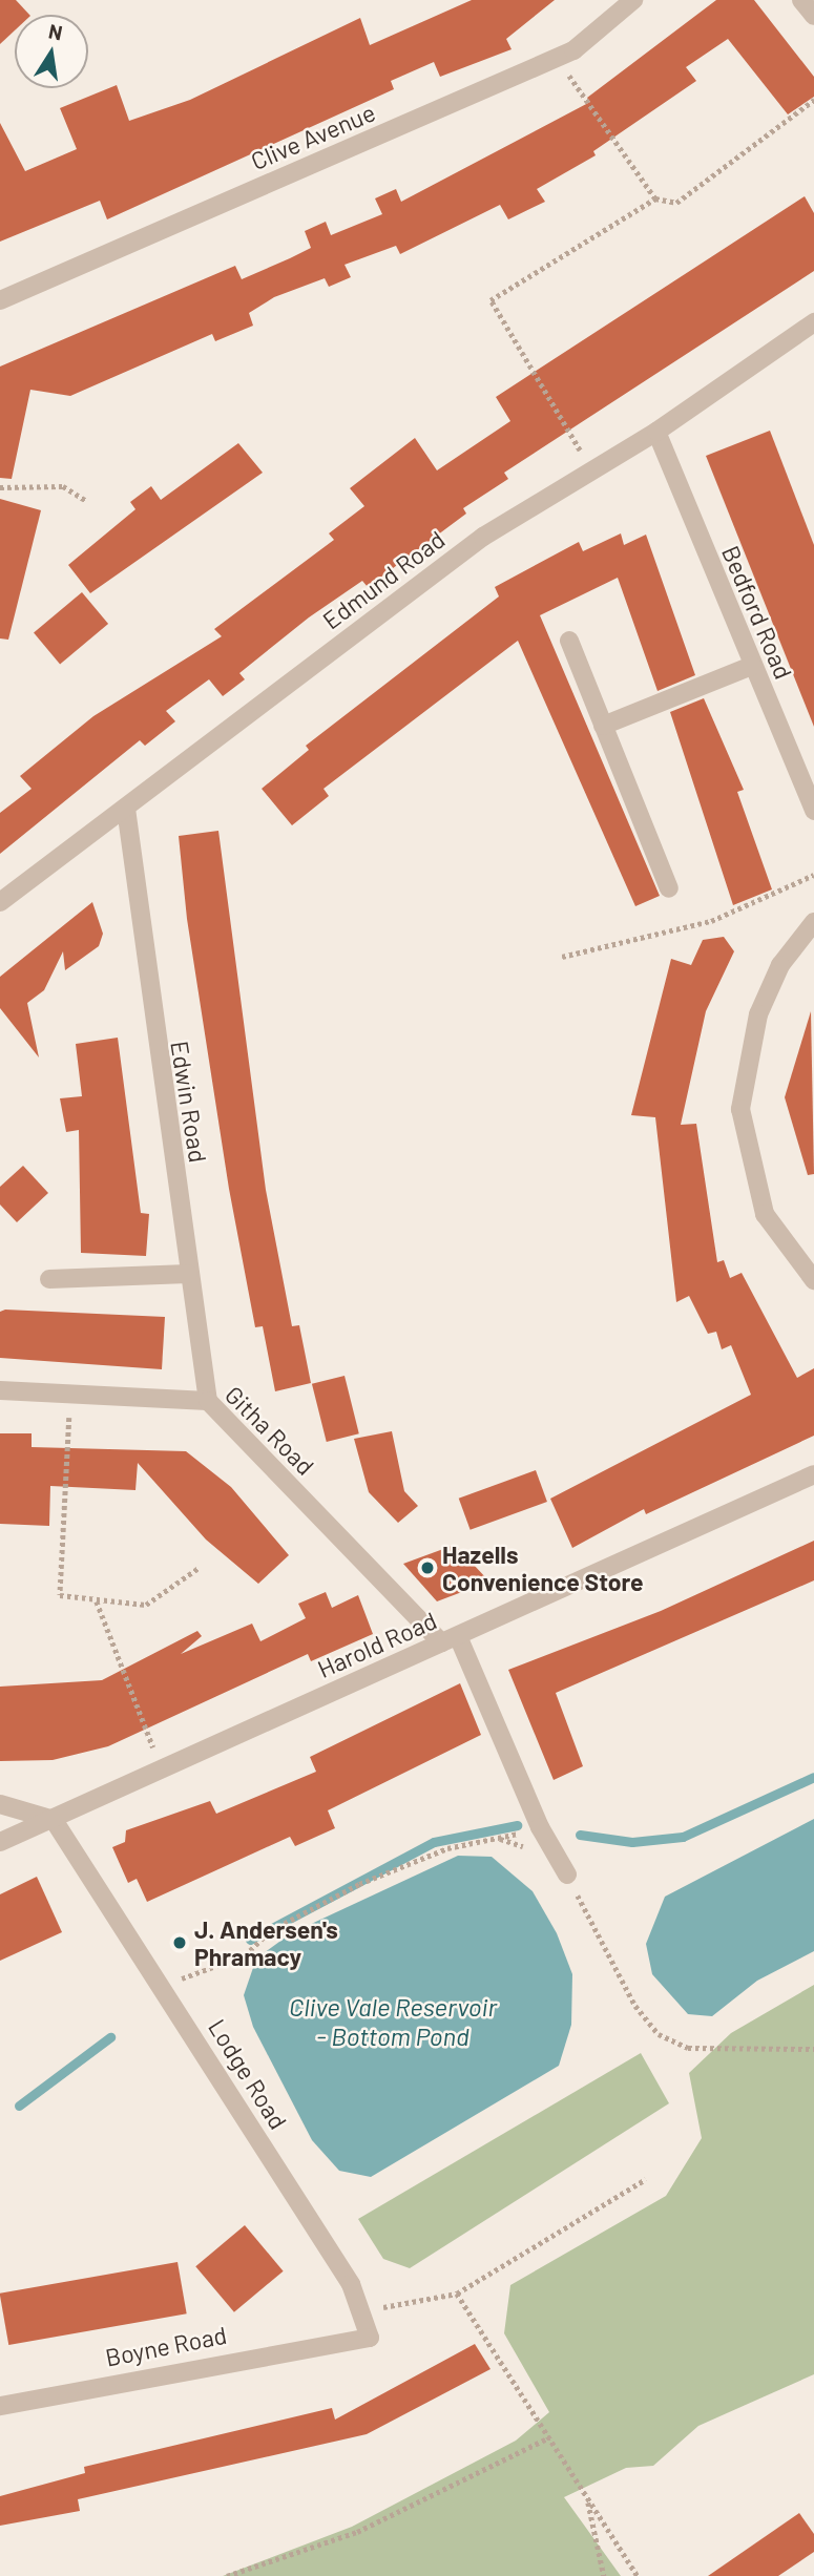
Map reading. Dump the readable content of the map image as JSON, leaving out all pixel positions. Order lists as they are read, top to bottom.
{
  "streets": {
    "street": [
      "Clive Avenue",
      "Edmund Road",
      "Bedford Road",
      "Edwin Road",
      "Githa Road",
      "Harold Road",
      "Lodge Road",
      "Boyne Road"
    ]
  },
  "crossings": [
    ["Edmund Road", "Bedford Road"],
    ["Edmund Road", "Edwin Road"],
    ["Edwin Road", "Githa Road"],
    ["Githa Road", "Harold Road"],
    ["Harold Road", "Lodge Road"],
    ["Lodge Road", "Boyne Road"]
  ],
  "water": ["Clive Vale Reservoir - Bottom Pond"],
  "places": ["Hazells Convenience Store", "J. Andersen's Phramacy"],
  "north": "top"
}
